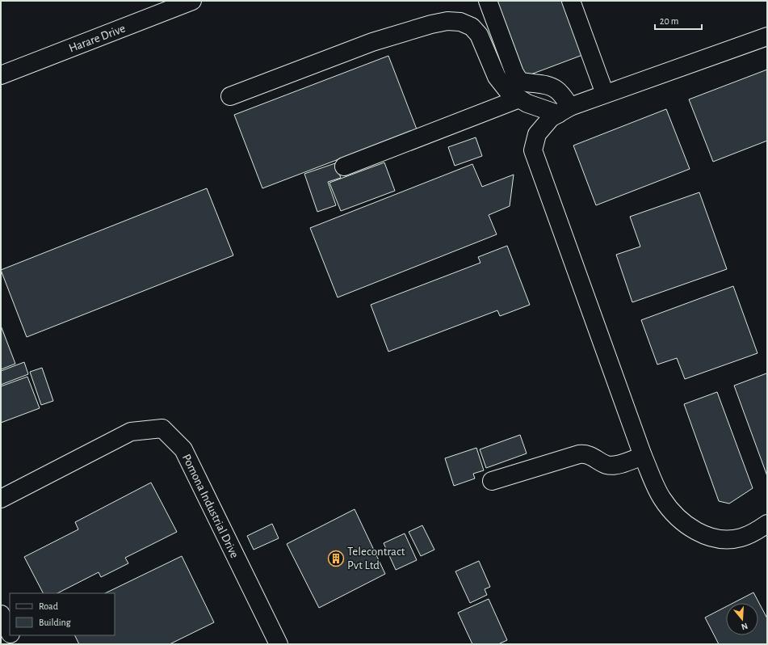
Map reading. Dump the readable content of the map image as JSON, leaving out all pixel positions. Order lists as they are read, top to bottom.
{
  "streets": {
    "street": ["Harare Drive", "Pomona Industrial Drive"]
  },
  "places": {
    "building": ["Telecontract Pvt Ltd"]
  },
  "legend": ["Road", "Building"],
  "scale_bar": "20 m",
  "north": "bottom"
}
